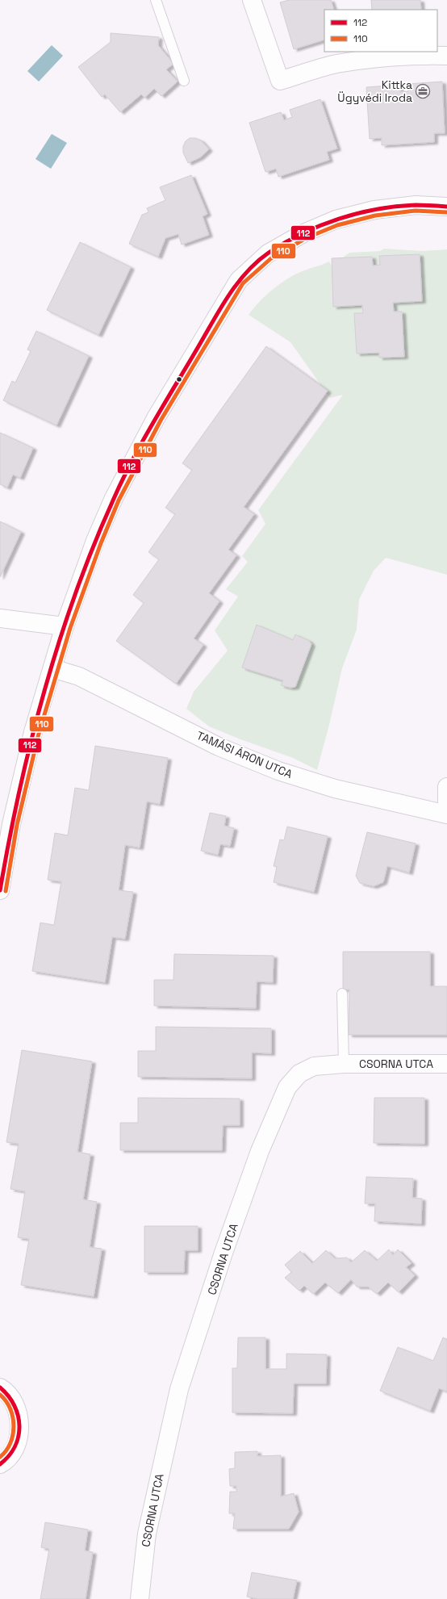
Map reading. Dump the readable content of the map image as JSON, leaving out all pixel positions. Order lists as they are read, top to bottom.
{
  "streets": {
    "street": ["TAMÁSI ÁRON UTCA", "CSORNA UTCA"]
  },
  "places": {
    "office": ["Kittka Ügyvédi Iroda"]
  },
  "lines": ["transit line 112", "transit line 110"],
  "legend": ["112", "110"]
}
